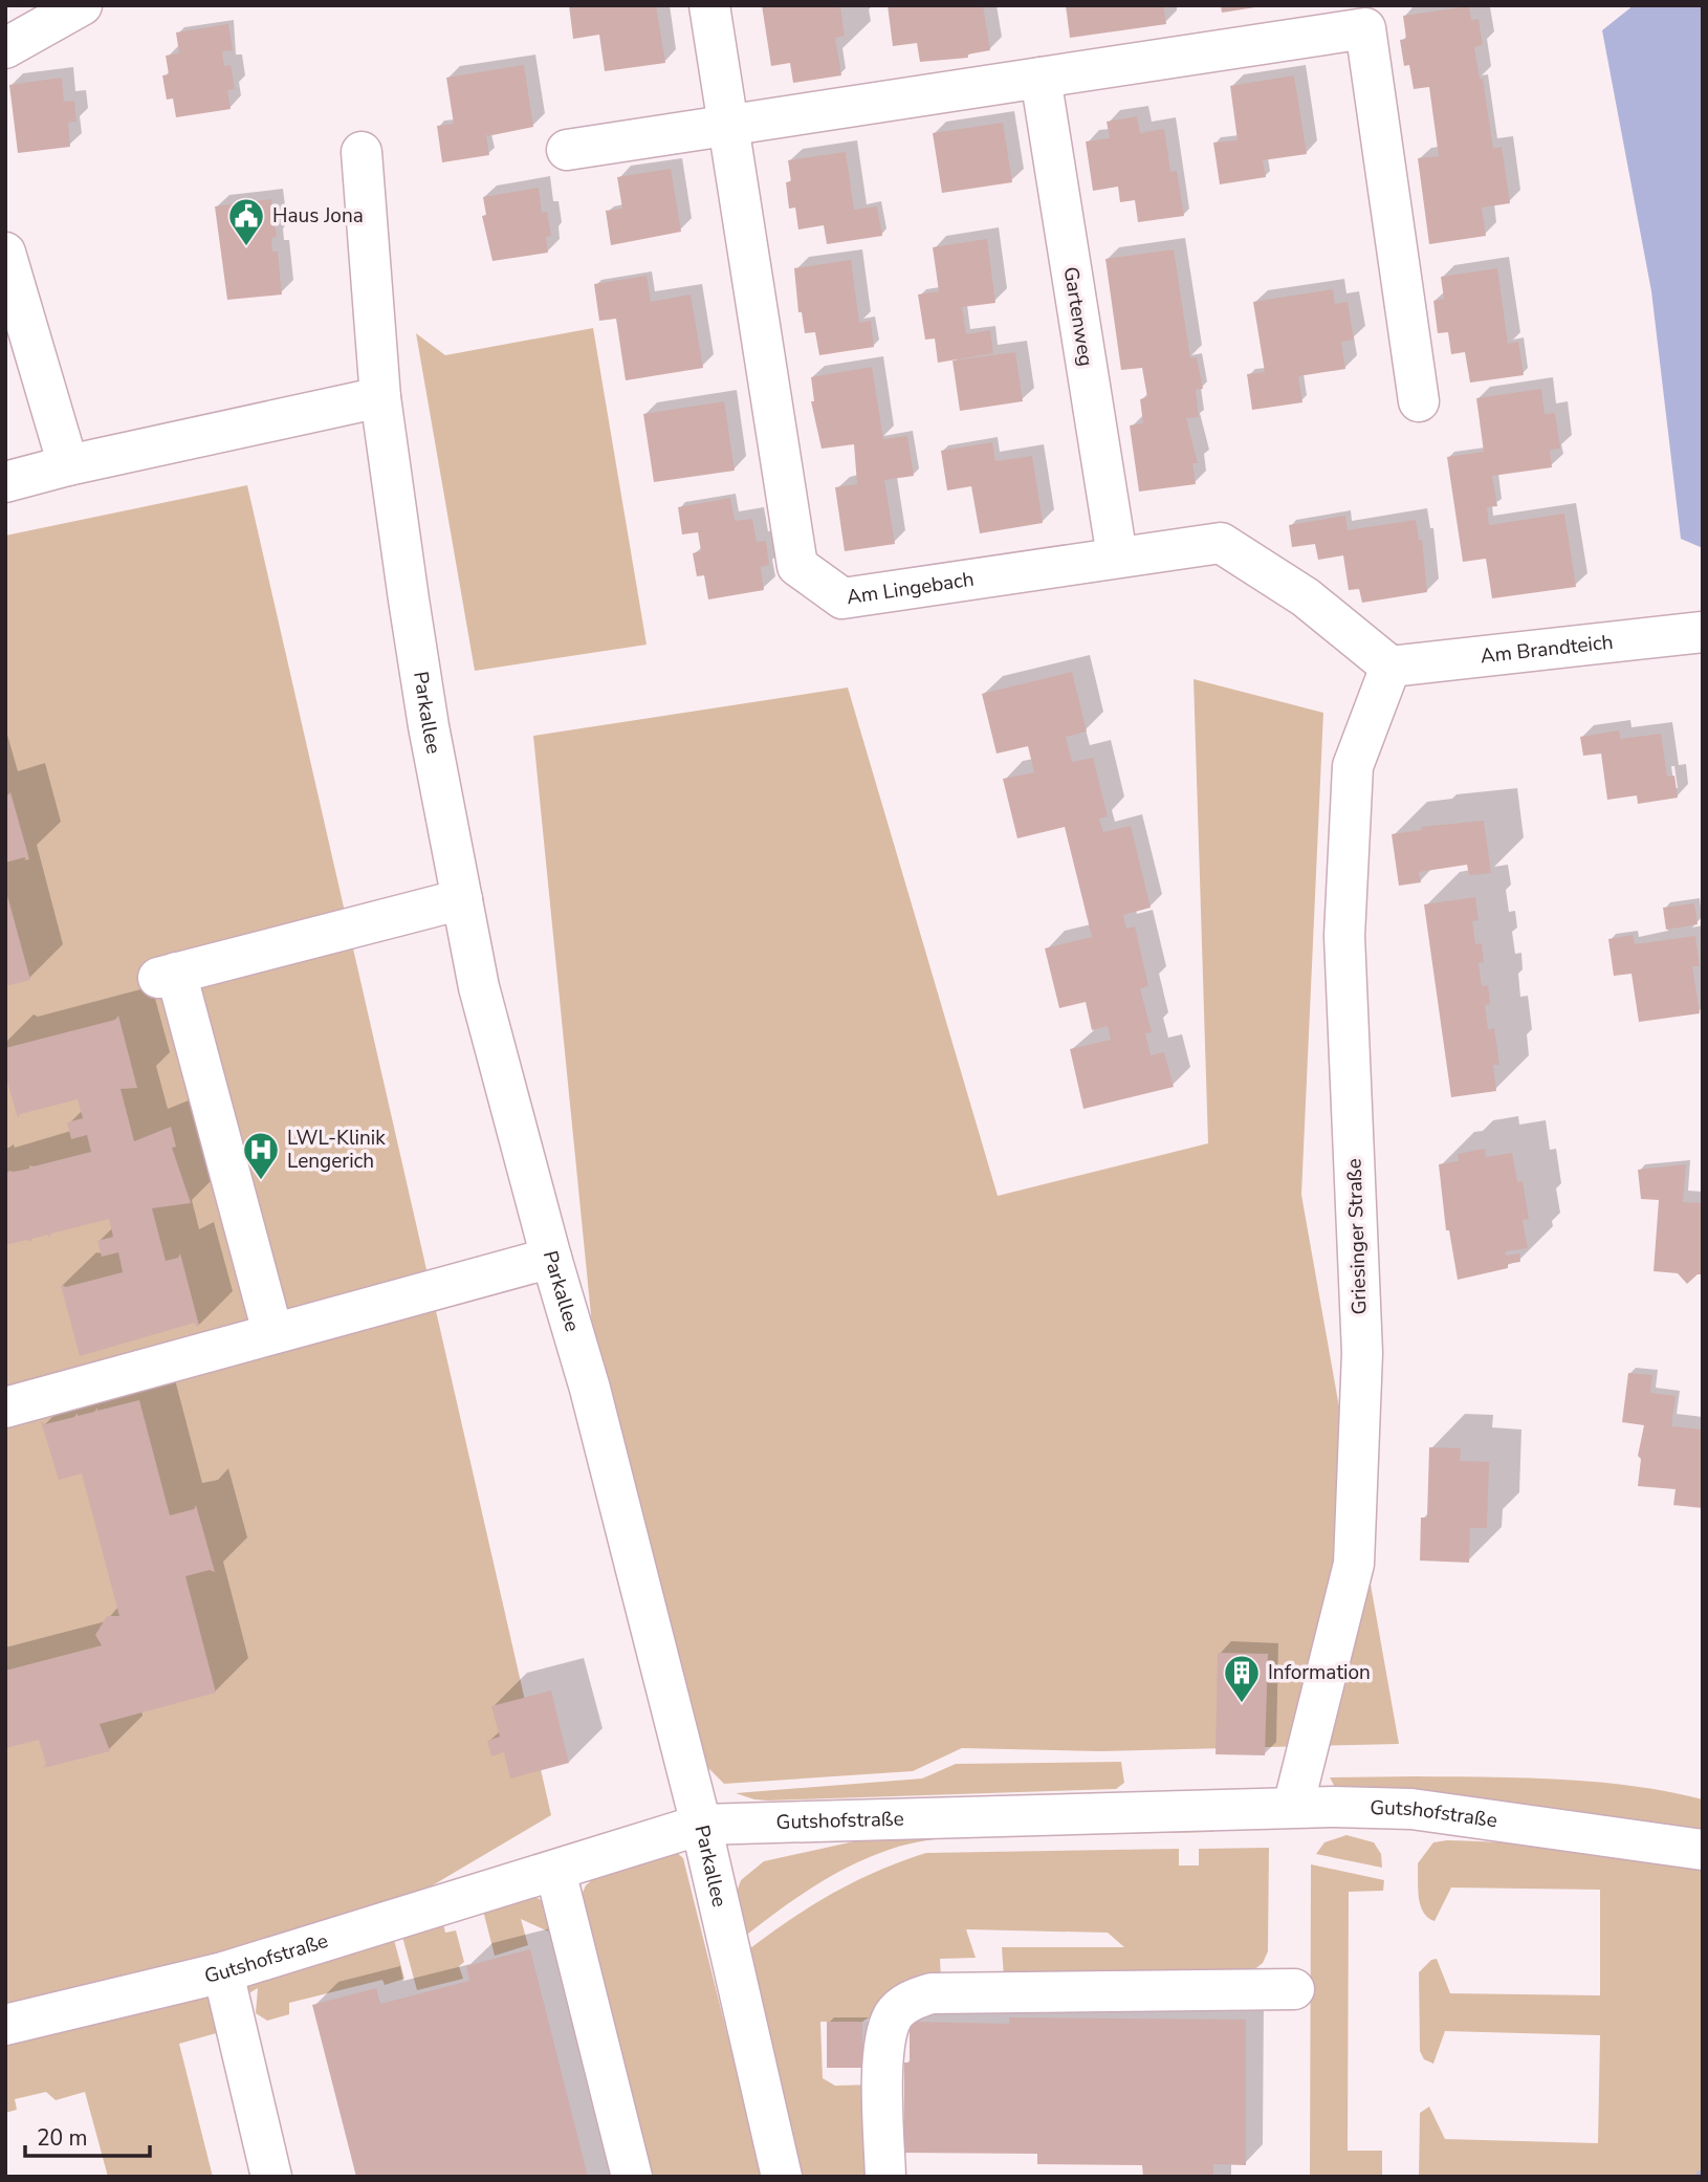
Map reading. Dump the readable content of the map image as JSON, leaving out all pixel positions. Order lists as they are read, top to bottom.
{
  "streets": {
    "street": [
      "Gartenweg",
      "Am Lingebach",
      "Am Brandteich",
      "Parkallee",
      "Griesinger Straße",
      "Gutshofstraße"
    ]
  },
  "crossings": [
    ["Gartenweg", "Am Lingebach"],
    ["Am Lingebach", "Am Brandteich"],
    ["Am Lingebach", "Griesinger Straße"],
    ["Am Brandteich", "Griesinger Straße"],
    ["Parkallee", "Gutshofstraße"],
    ["Griesinger Straße", "Gutshofstraße"]
  ],
  "places": {
    "public building": ["Haus Jona"],
    "hospital": ["LWL-Klinik Lengerich"],
    "building": ["Information"]
  },
  "scale_bar": "20 m"
}
